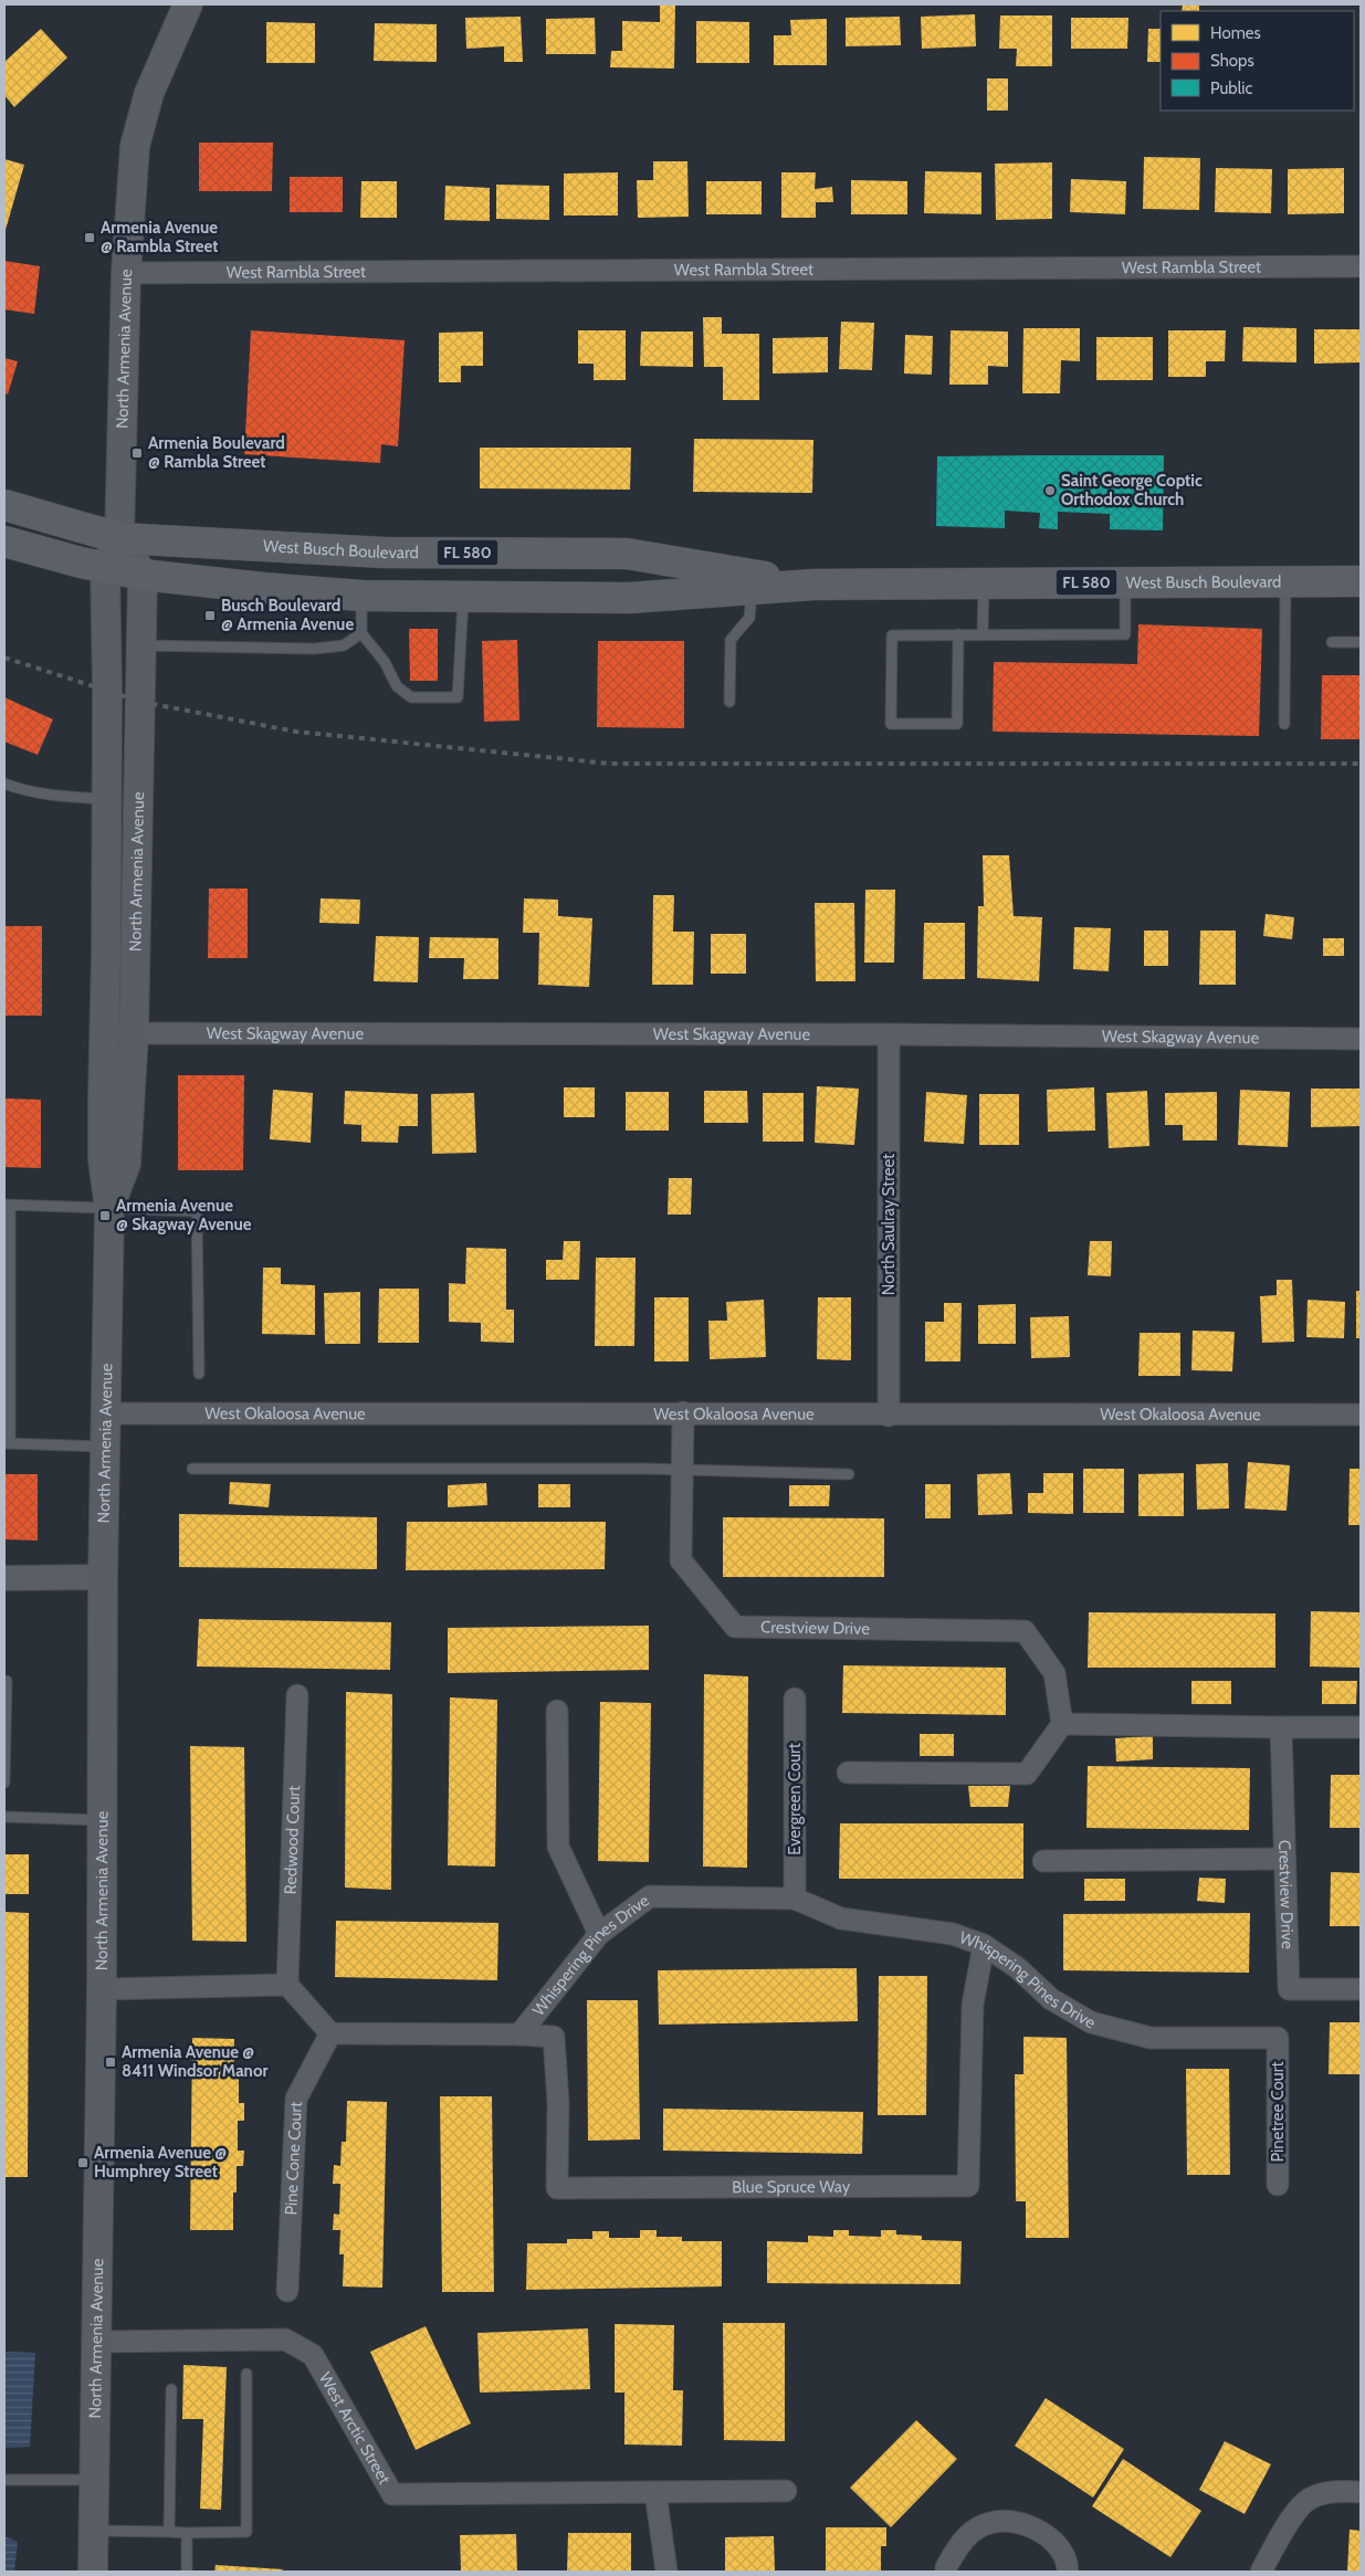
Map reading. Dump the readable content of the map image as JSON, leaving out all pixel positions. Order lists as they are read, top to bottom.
{
  "streets": {
    "main road": ["North Armenia Avenue", "West Busch Boulevard", "FL 580"],
    "street": [
      "West Rambla Street",
      "West Skagway Avenue",
      "North Saulray Street",
      "West Okaloosa Avenue",
      "Crestview Drive",
      "Evergreen Court",
      "Redwood Court",
      "Whispering Pines Drive",
      "Pinetree Court",
      "Pine Cone Court",
      "Blue Spruce Way",
      "West Arctic Street"
    ]
  },
  "crossings": [
    ["West Rambla Street", "North Armenia Avenue"],
    ["North Armenia Avenue", "West Busch Boulevard"],
    ["North Armenia Avenue", "West Skagway Avenue"],
    ["North Armenia Avenue", "West Okaloosa Avenue"],
    ["North Armenia Avenue", "West Arctic Street"],
    ["West Skagway Avenue", "North Saulray Street"],
    ["North Saulray Street", "West Okaloosa Avenue"],
    ["West Okaloosa Avenue", "Crestview Drive"],
    ["Evergreen Court", "Whispering Pines Drive"],
    ["Whispering Pines Drive", "Pinetree Court"],
    ["Whispering Pines Drive", "Pine Cone Court"],
    ["Whispering Pines Drive", "Blue Spruce Way"]
  ],
  "places": {
    "transit": [
      "Armenia Avenue @ Rambla Street",
      "Armenia Boulevard @ Rambla Street",
      "Busch Boulevard @ Armenia Avenue",
      "Armenia Avenue @ Skagway Avenue",
      "Armenia Avenue @ 8411 Windsor Manor",
      "Armenia Avenue @ Humphrey Street"
    ],
    "other": ["Saint George Coptic Orthodox Church"]
  },
  "legend": ["Homes", "Shops", "Public"]
}
